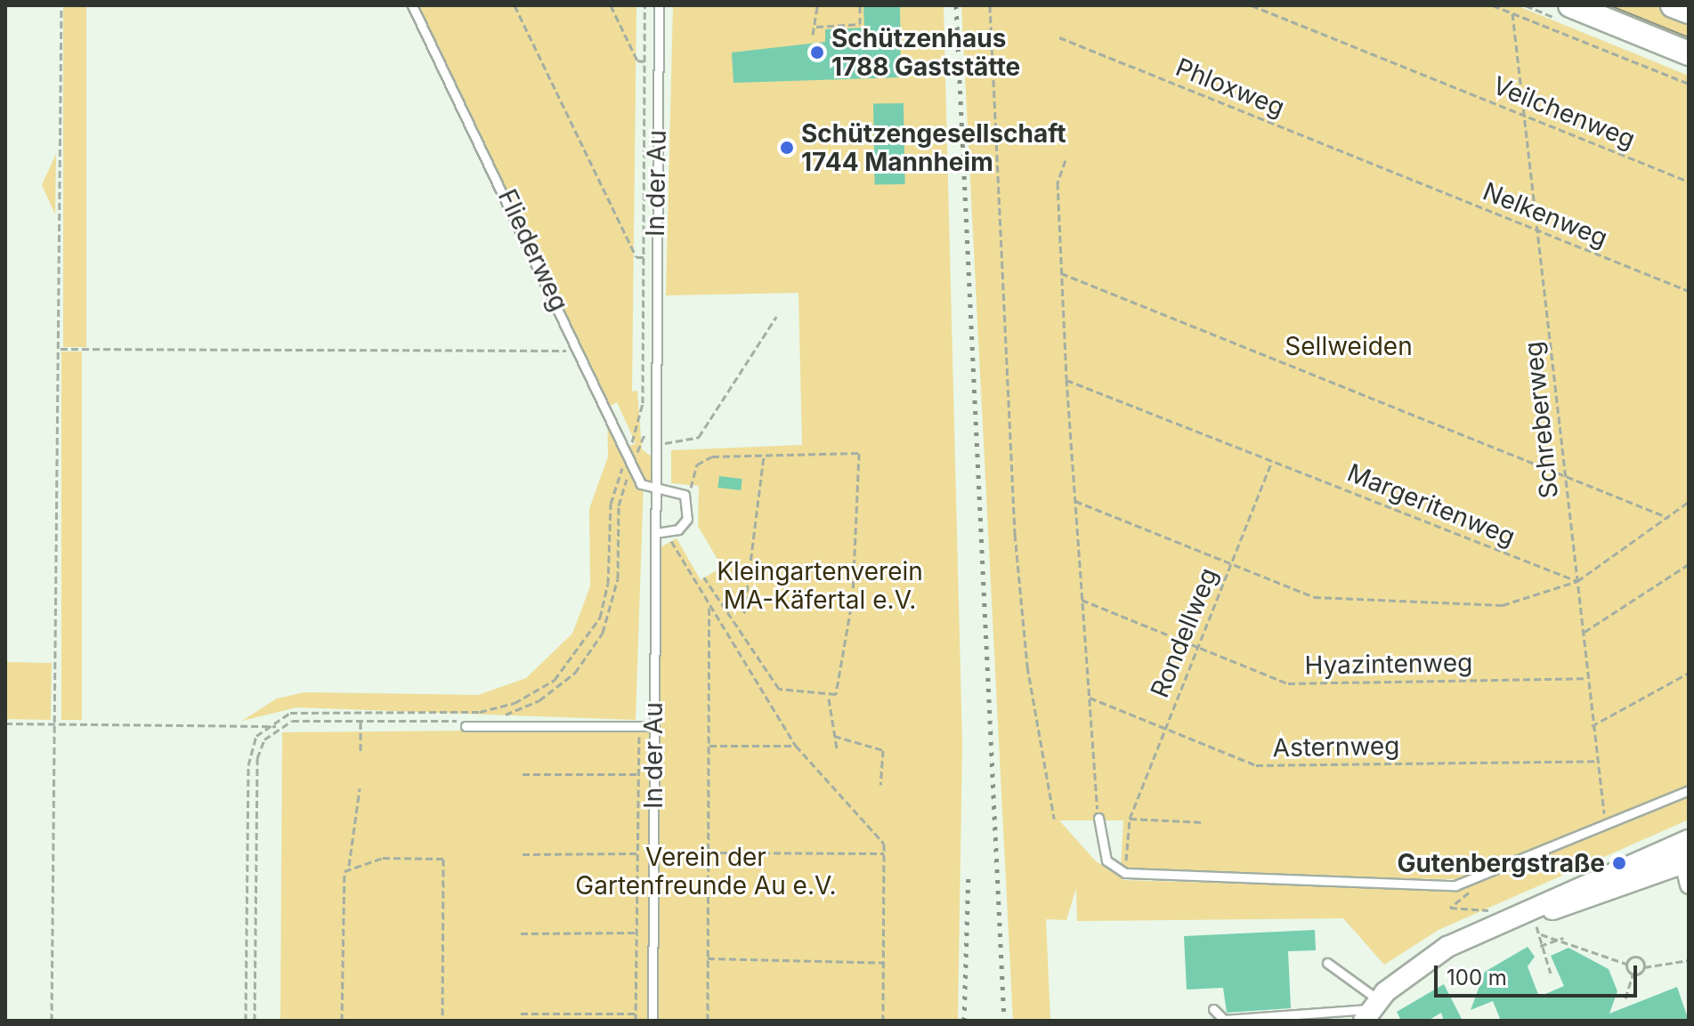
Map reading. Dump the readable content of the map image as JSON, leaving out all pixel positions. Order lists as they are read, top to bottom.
{
  "streets": {
    "lane": ["In der Au", "Fliederweg"],
    "path": [
      "Phloxweg",
      "Veilchenweg",
      "Nelkenweg",
      "Schreberweg",
      "Margeritenweg",
      "Rondellweg",
      "Hyazintenweg",
      "Asternweg"
    ]
  },
  "crossings": [
    ["Phloxweg", "Nelkenweg"],
    ["Veilchenweg", "Schreberweg"],
    ["In der Au", "Fliederweg"],
    ["Nelkenweg", "Schreberweg"],
    ["Schreberweg", "Margeritenweg"],
    ["Schreberweg", "Hyazintenweg"],
    ["Schreberweg", "Asternweg"],
    ["Margeritenweg", "Rondellweg"],
    ["Rondellweg", "Hyazintenweg"],
    ["Rondellweg", "Asternweg"]
  ],
  "parks": ["Sellweiden", "Kleingartenverein MA-Käfertal e.V.", "Verein der Gartenfreunde Au e.V."],
  "places": ["Schützenhaus 1788 Gaststätte", "Schützengesellschaft 1744 Mannheim", "Gutenbergstraße"],
  "scale_bar": "100 m"
}
